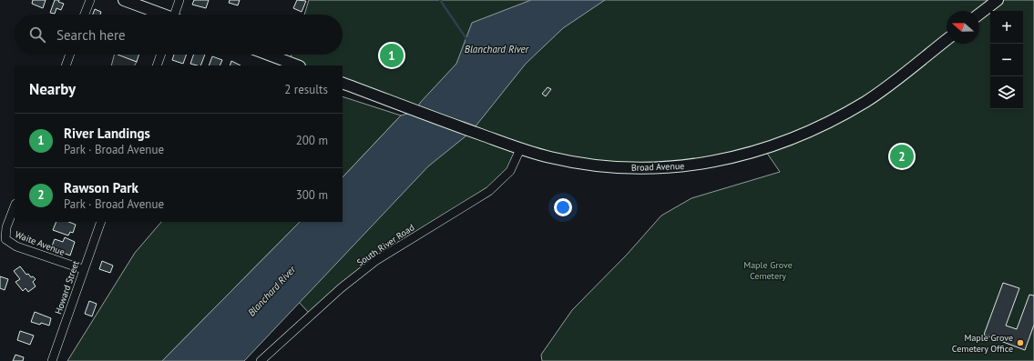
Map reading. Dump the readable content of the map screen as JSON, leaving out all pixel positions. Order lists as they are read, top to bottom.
{
  "streets": {
    "main road": ["Broad Avenue"],
    "street": ["Waite Avenue", "South River Road", "Howard Street"]
  },
  "crossings": [
    ["Broad Avenue", "South River Road"],
    ["Waite Avenue", "Howard Street"]
  ],
  "water": ["Blanchard River"],
  "parks": ["Maple Grove Cemetery"],
  "places": ["Maple Grove Cemetery Office"],
  "north": "left",
  "page": {
    "map_buttons": ["+", "−"],
    "search": "Search here",
    "pins": ["1", "2"],
    "heading": ["Nearby", "2 results"],
    "list": [
      {
        "mark": "1",
        "name": "River Landings",
        "note": "Park · Broad Avenue",
        "value": "200 m"
      },
      {
        "mark": "2",
        "name": "Rawson Park",
        "note": "Park · Broad Avenue",
        "value": "300 m"
      }
    ]
  }
}
